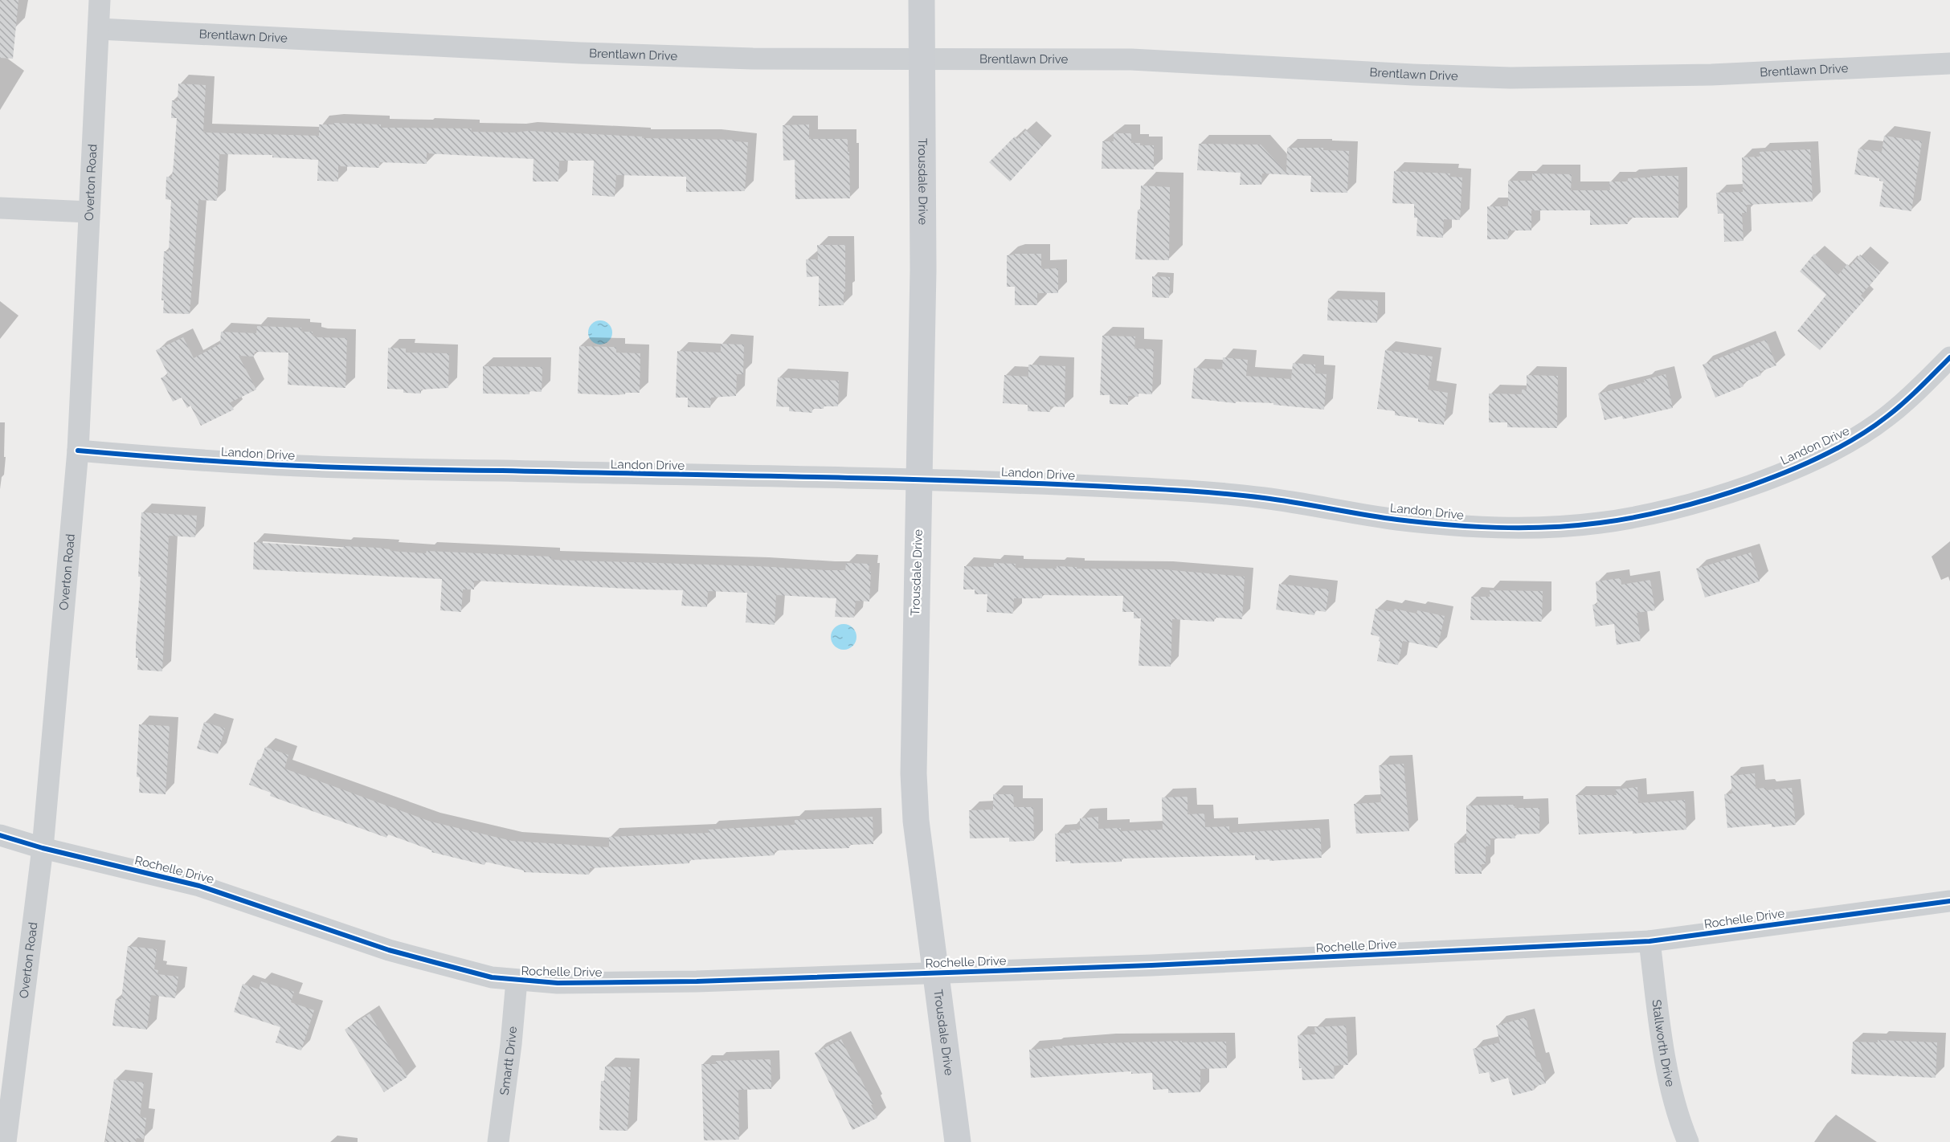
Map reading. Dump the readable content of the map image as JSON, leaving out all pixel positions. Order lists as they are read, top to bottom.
{
  "streets": {
    "street": [
      "Brentlawn Drive",
      "Overton Road",
      "Trousdale Drive",
      "Landon Drive",
      "Rochelle Drive",
      "Stallworth Drive",
      "Smartt Drive"
    ]
  },
  "crossings": [
    ["Brentlawn Drive", "Overton Road"],
    ["Brentlawn Drive", "Trousdale Drive"],
    ["Overton Road", "Landon Drive"],
    ["Overton Road", "Rochelle Drive"],
    ["Trousdale Drive", "Landon Drive"],
    ["Trousdale Drive", "Rochelle Drive"],
    ["Rochelle Drive", "Stallworth Drive"],
    ["Rochelle Drive", "Smartt Drive"]
  ]
}
